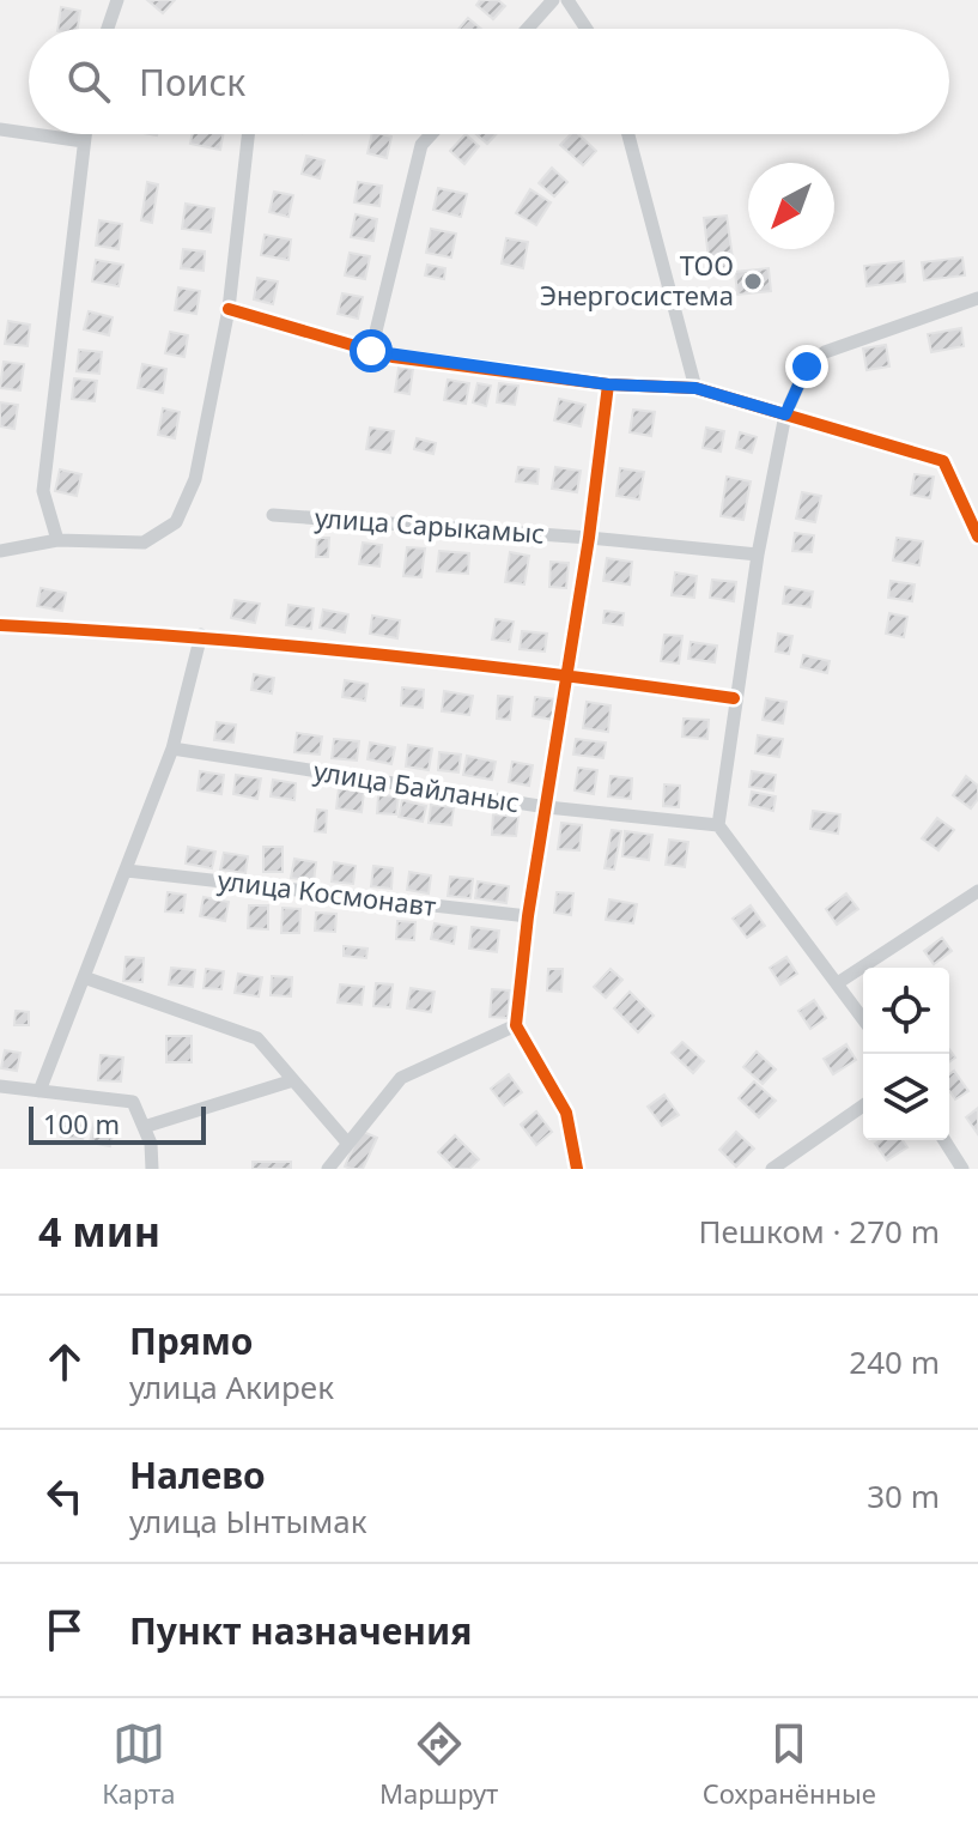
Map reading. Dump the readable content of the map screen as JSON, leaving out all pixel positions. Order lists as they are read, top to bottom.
{
  "streets": {
    "street": ["улица Сарыкамыс", "улица Байланыс", "улица Космонавт"]
  },
  "places": ["ТОО Энергосистема"],
  "scale_bar": "100 m",
  "north": "bottom left",
  "page": {
    "search": "Поиск",
    "scale": "100 m",
    "heading": ["4 мин", "Пешком · 270 m"],
    "list": [
      ["Прямо", "улица Акирек", "240 m"],
      ["Налево", "улица Ынтымак", "30 m"],
      "Пункт назначения"
    ],
    "nav": ["Карта", "Маршрут", "Сохранённые"]
  }
}
